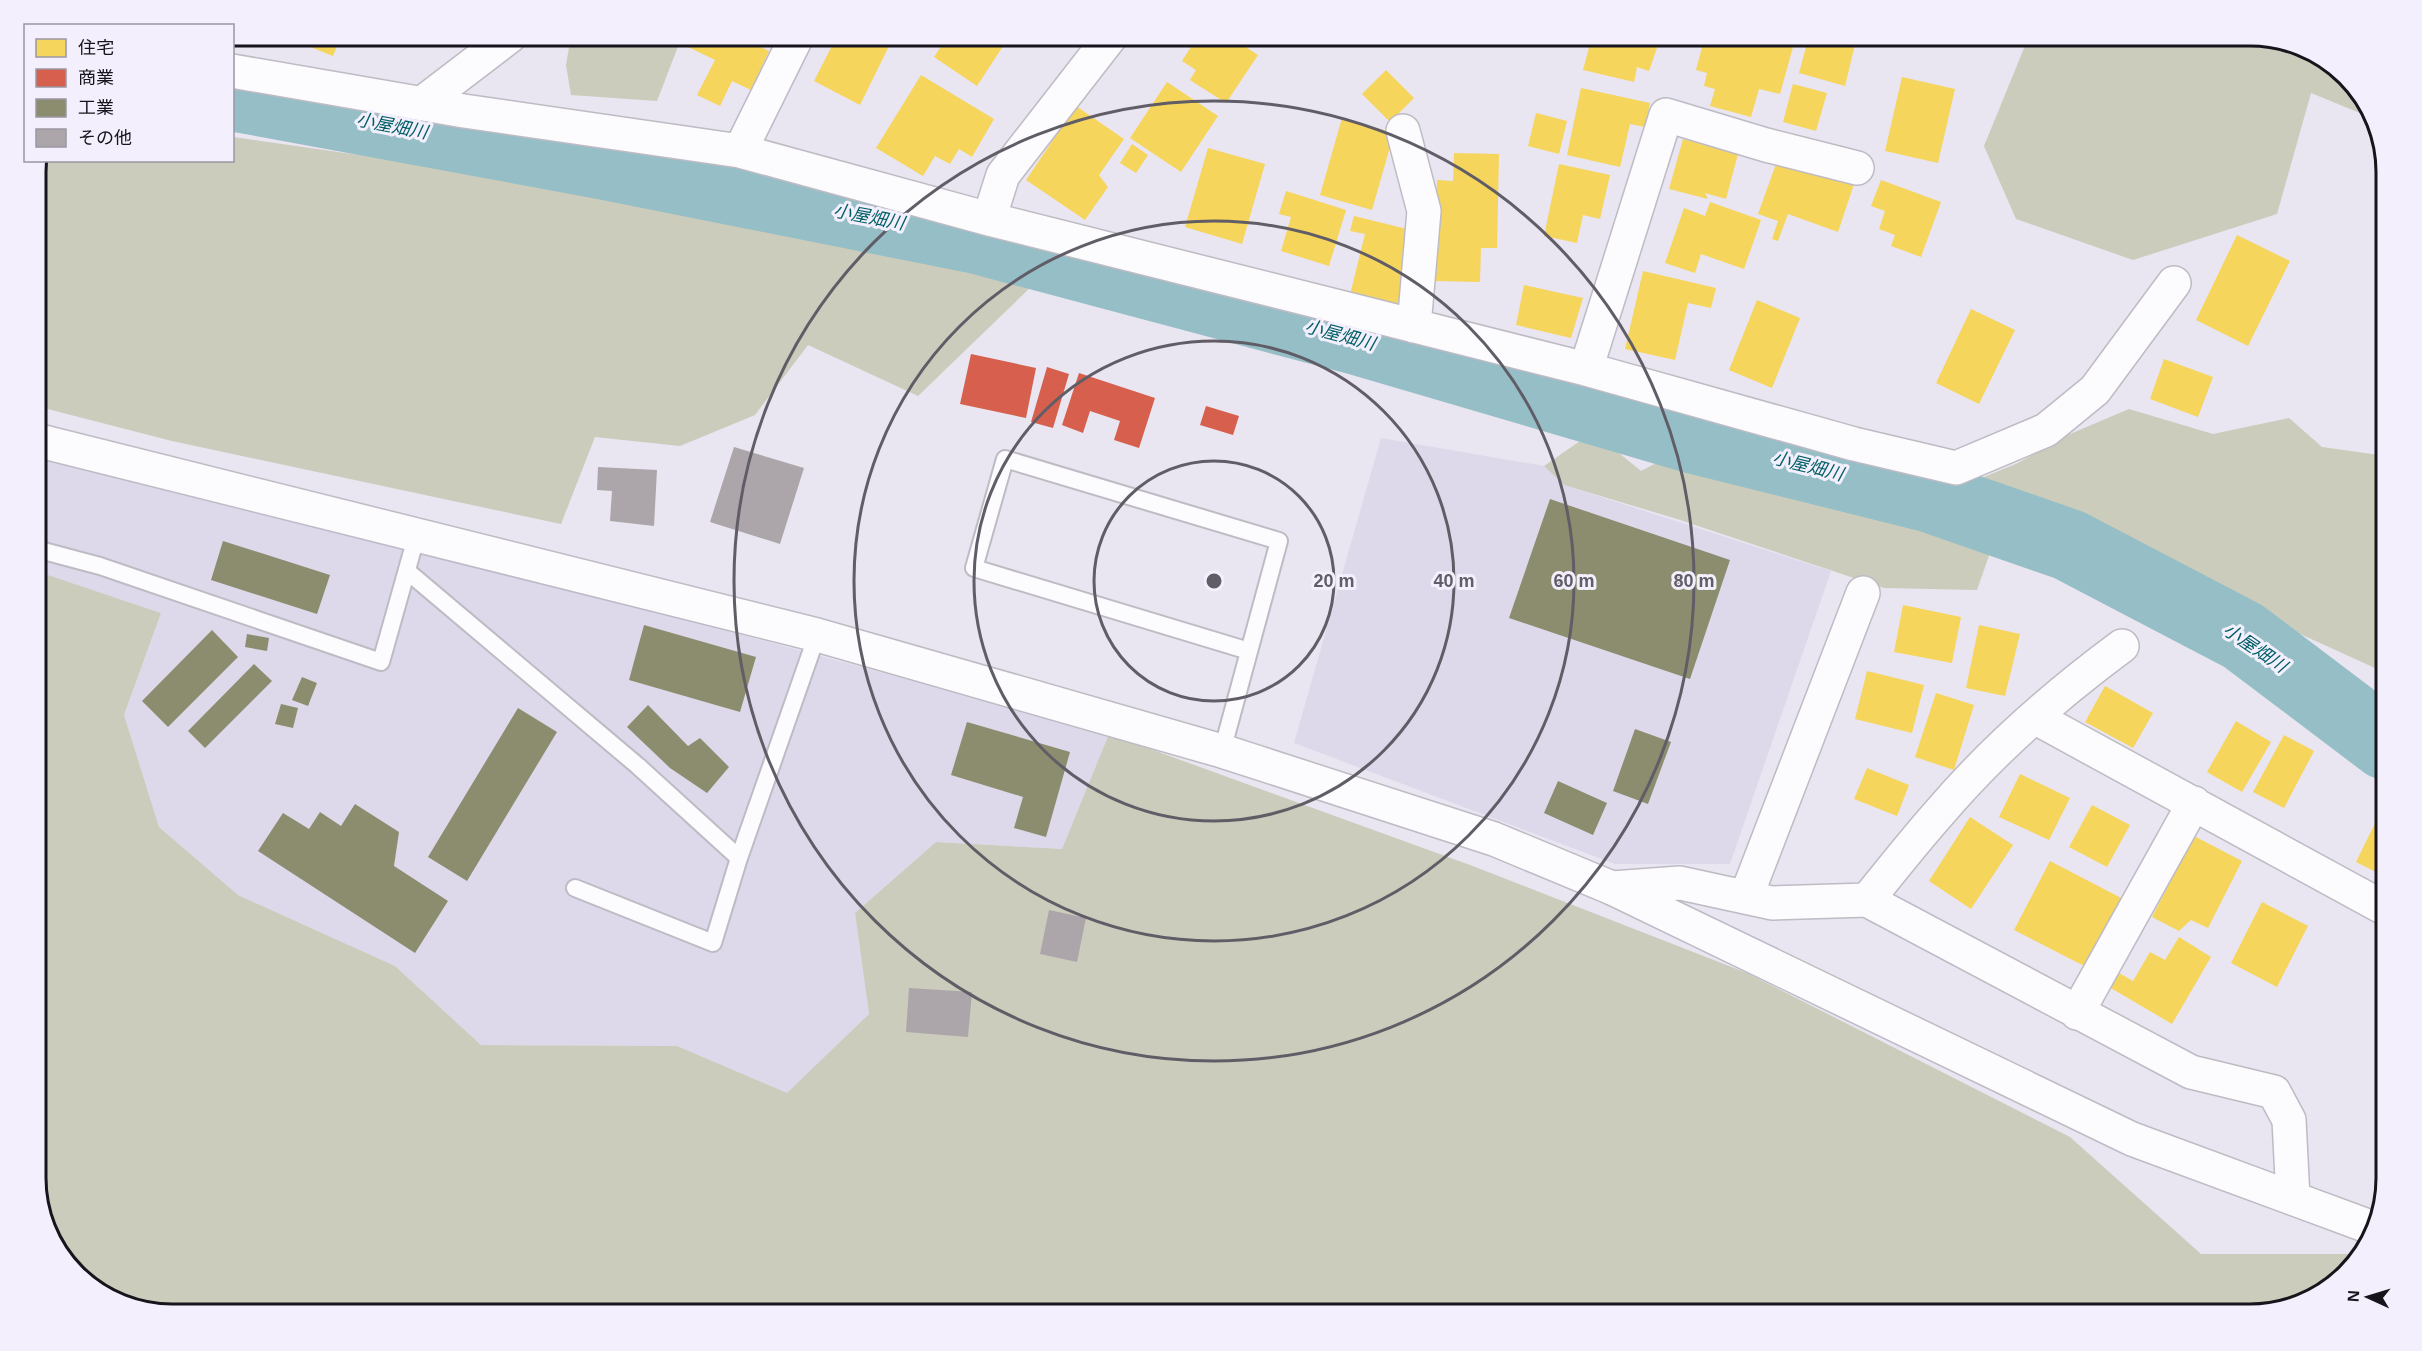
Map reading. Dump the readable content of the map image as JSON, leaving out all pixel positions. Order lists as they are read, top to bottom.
{
  "water": ["小屋畑川"],
  "legend": [
    "住宅",
    "商業",
    "工業",
    "その他"
  ],
  "north": "left",
  "rings": [
    "20 m",
    "40 m",
    "60 m",
    "80 m"
  ]
}
